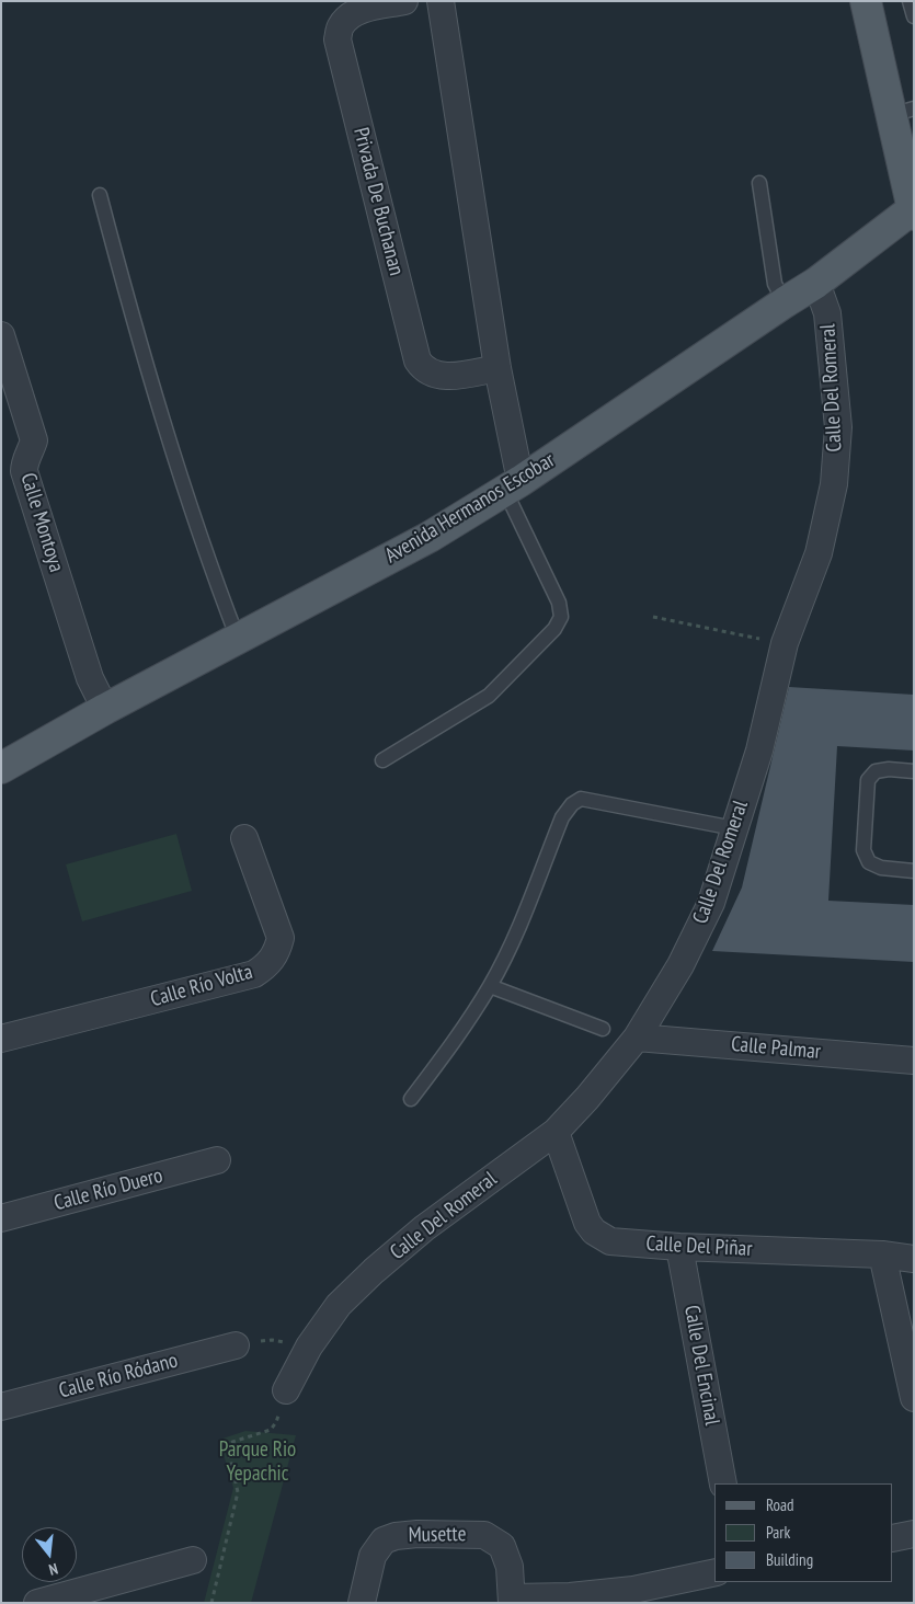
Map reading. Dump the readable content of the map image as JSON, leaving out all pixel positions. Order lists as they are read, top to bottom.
{
  "streets": {
    "main road": ["Avenida Hermanos Escobar"],
    "street": [
      "Privada De Buchanan",
      "Calle Del Romeral",
      "Calle Montoya",
      "Calle Río Volta",
      "Calle Palmar",
      "Calle Río Duero",
      "Calle Del Piñar",
      "Calle Del Encinal",
      "Calle Río Ródano",
      "Musette"
    ]
  },
  "crossings": [
    ["Calle Del Romeral", "Avenida Hermanos Escobar"],
    ["Calle Del Romeral", "Calle Palmar"],
    ["Calle Del Romeral", "Calle Del Piñar"],
    ["Avenida Hermanos Escobar", "Calle Montoya"],
    ["Calle Del Piñar", "Calle Del Encinal"]
  ],
  "parks": ["Parque Rio Yepachic"],
  "legend": ["Road", "Park", "Building"],
  "north": "bottom"
}
